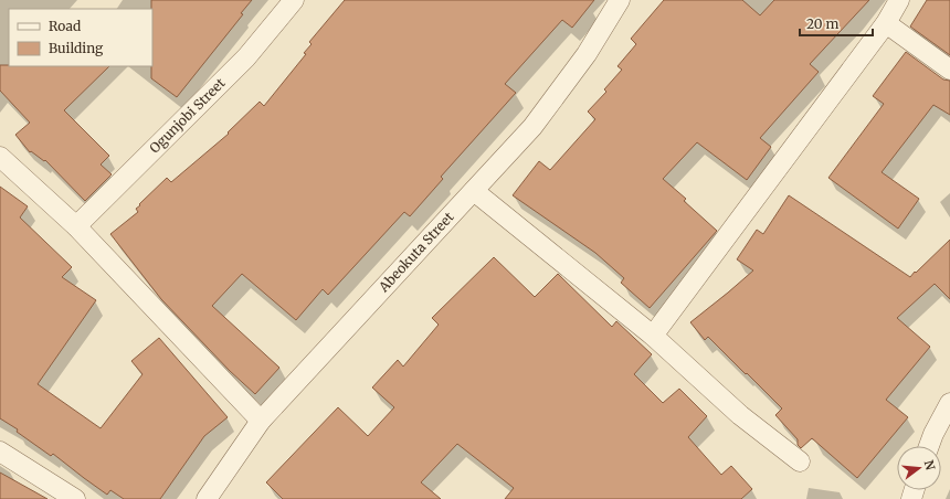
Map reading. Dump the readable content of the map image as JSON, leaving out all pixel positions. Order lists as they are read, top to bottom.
{
  "streets": {
    "street": ["Ogunjobi Street", "Abeokuta Street"]
  },
  "legend": ["Road", "Building"],
  "scale_bar": "20 m",
  "north": "right"
}
